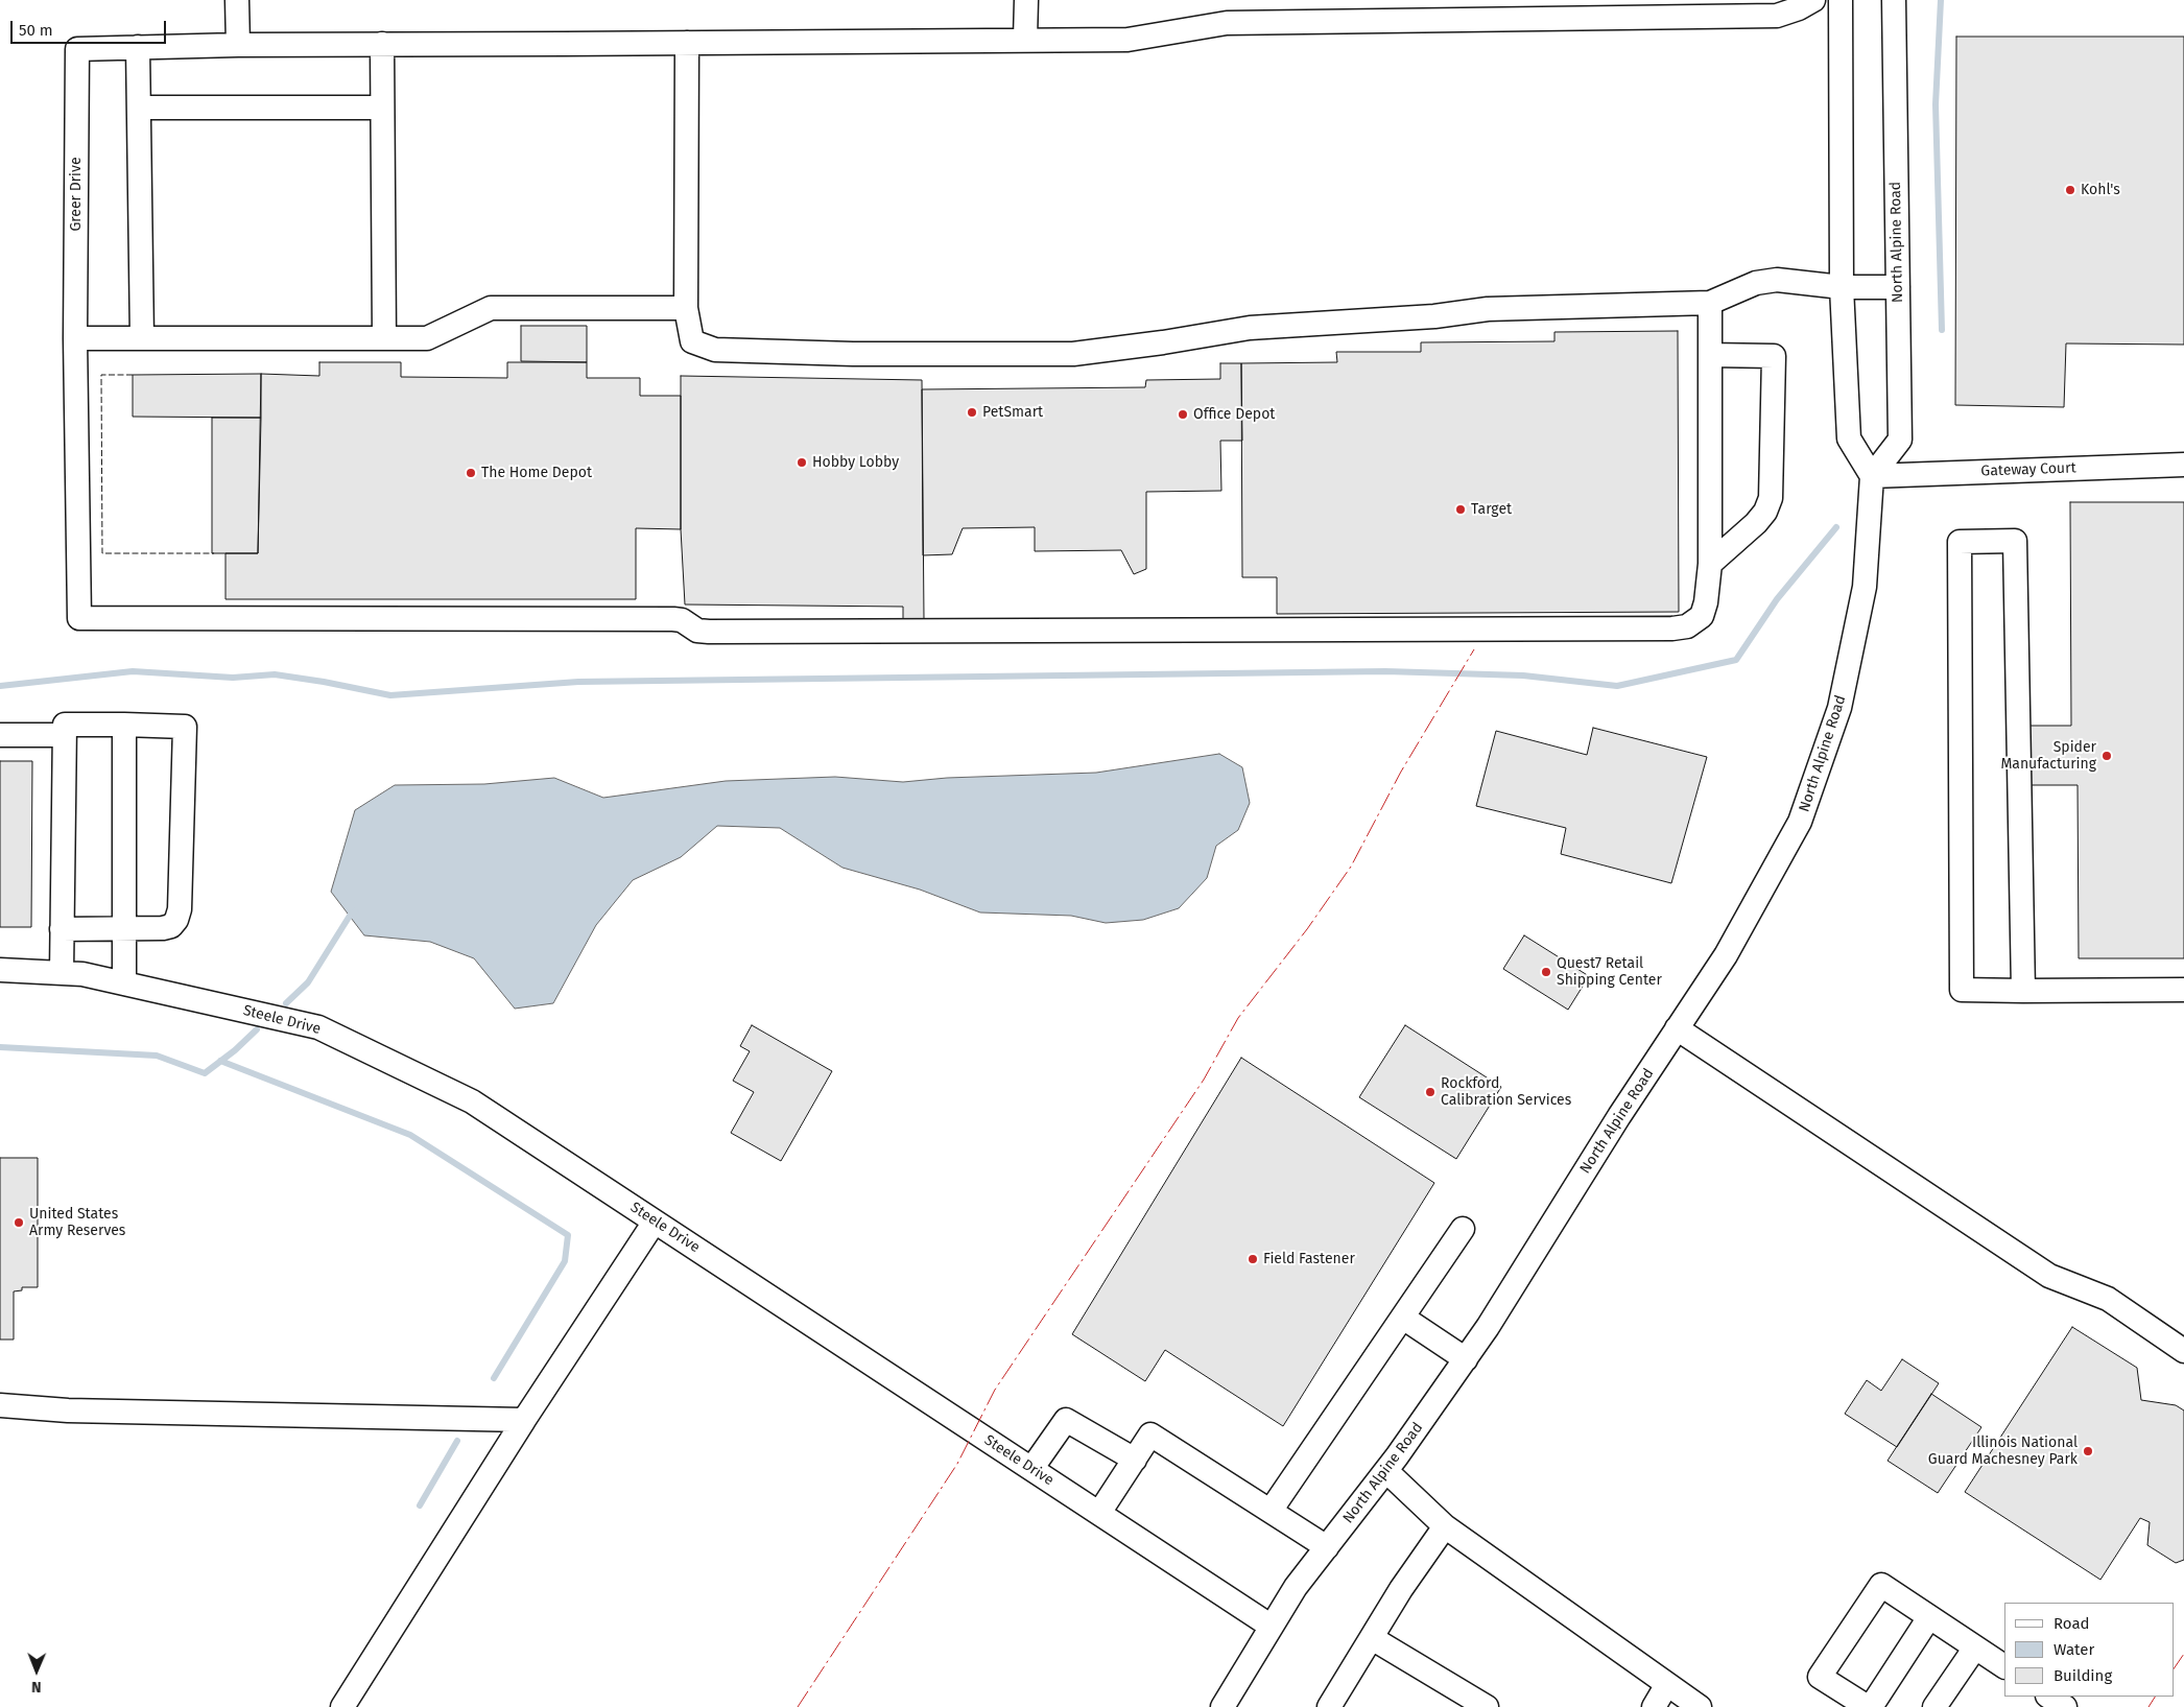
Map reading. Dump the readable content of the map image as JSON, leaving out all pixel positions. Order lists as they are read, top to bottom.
{
  "streets": {
    "street": [
      "Greer Drive",
      "North Alpine Road",
      "Gateway Court",
      "Steele Drive"
    ]
  },
  "crossings": [
    ["North Alpine Road", "Gateway Court"],
    ["North Alpine Road", "Steele Drive"]
  ],
  "places": [
    "Kohl's",
    "PetSmart",
    "Office Depot",
    "Hobby Lobby",
    "The Home Depot",
    "Target",
    "Spider Manufacturing",
    "Quest7 Retail Shipping Center",
    "Rockford Calibration Services",
    "United States Army Reserves",
    "Field Fastener",
    "Illinois National Guard Machesney Park"
  ],
  "legend": ["Road", "Water", "Building"],
  "scale_bar": "50 m",
  "north": "bottom"
}
